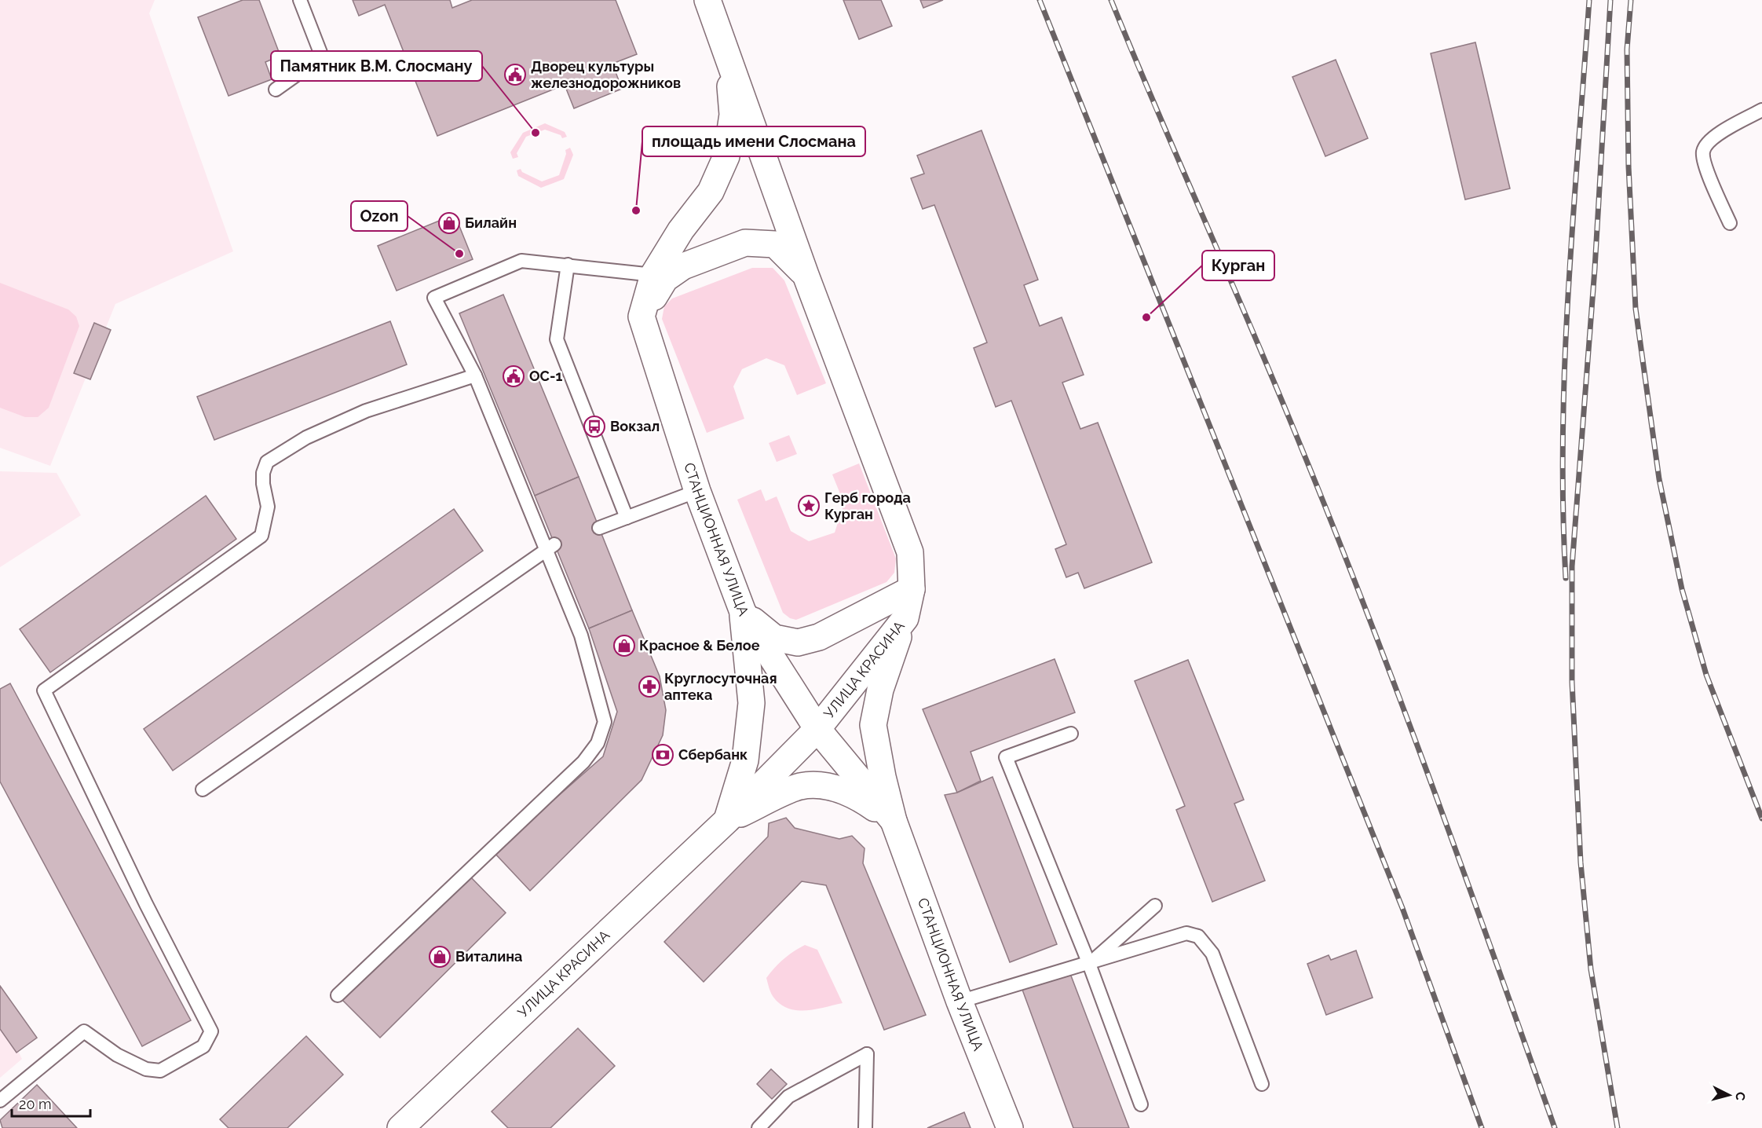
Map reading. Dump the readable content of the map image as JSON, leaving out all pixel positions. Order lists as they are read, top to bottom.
{
  "streets": {
    "main road": ["СТАНЦИОННАЯ УЛИЦА", "УЛИЦА КРАСИНА"]
  },
  "crossings": [
    ["СТАНЦИОННАЯ УЛИЦА", "УЛИЦА КРАСИНА"]
  ],
  "places": {
    "public building": ["Дворец культуры железнодорожников", "ОС-1"],
    "other": [
      "Памятник В.М. Слосману",
      "площадь имени Слосмана",
      "Ozon",
      "Курган"
    ],
    "shop": ["Билайн", "Красное & Белое", "Виталина"],
    "bus stop": ["Вокзал"],
    "place": ["Герб города Курган"],
    "pharmacy": ["Круглосуточная аптека"],
    "bank": ["Сбербанк"]
  },
  "scale_bar": "20 m",
  "north": "right"
}
